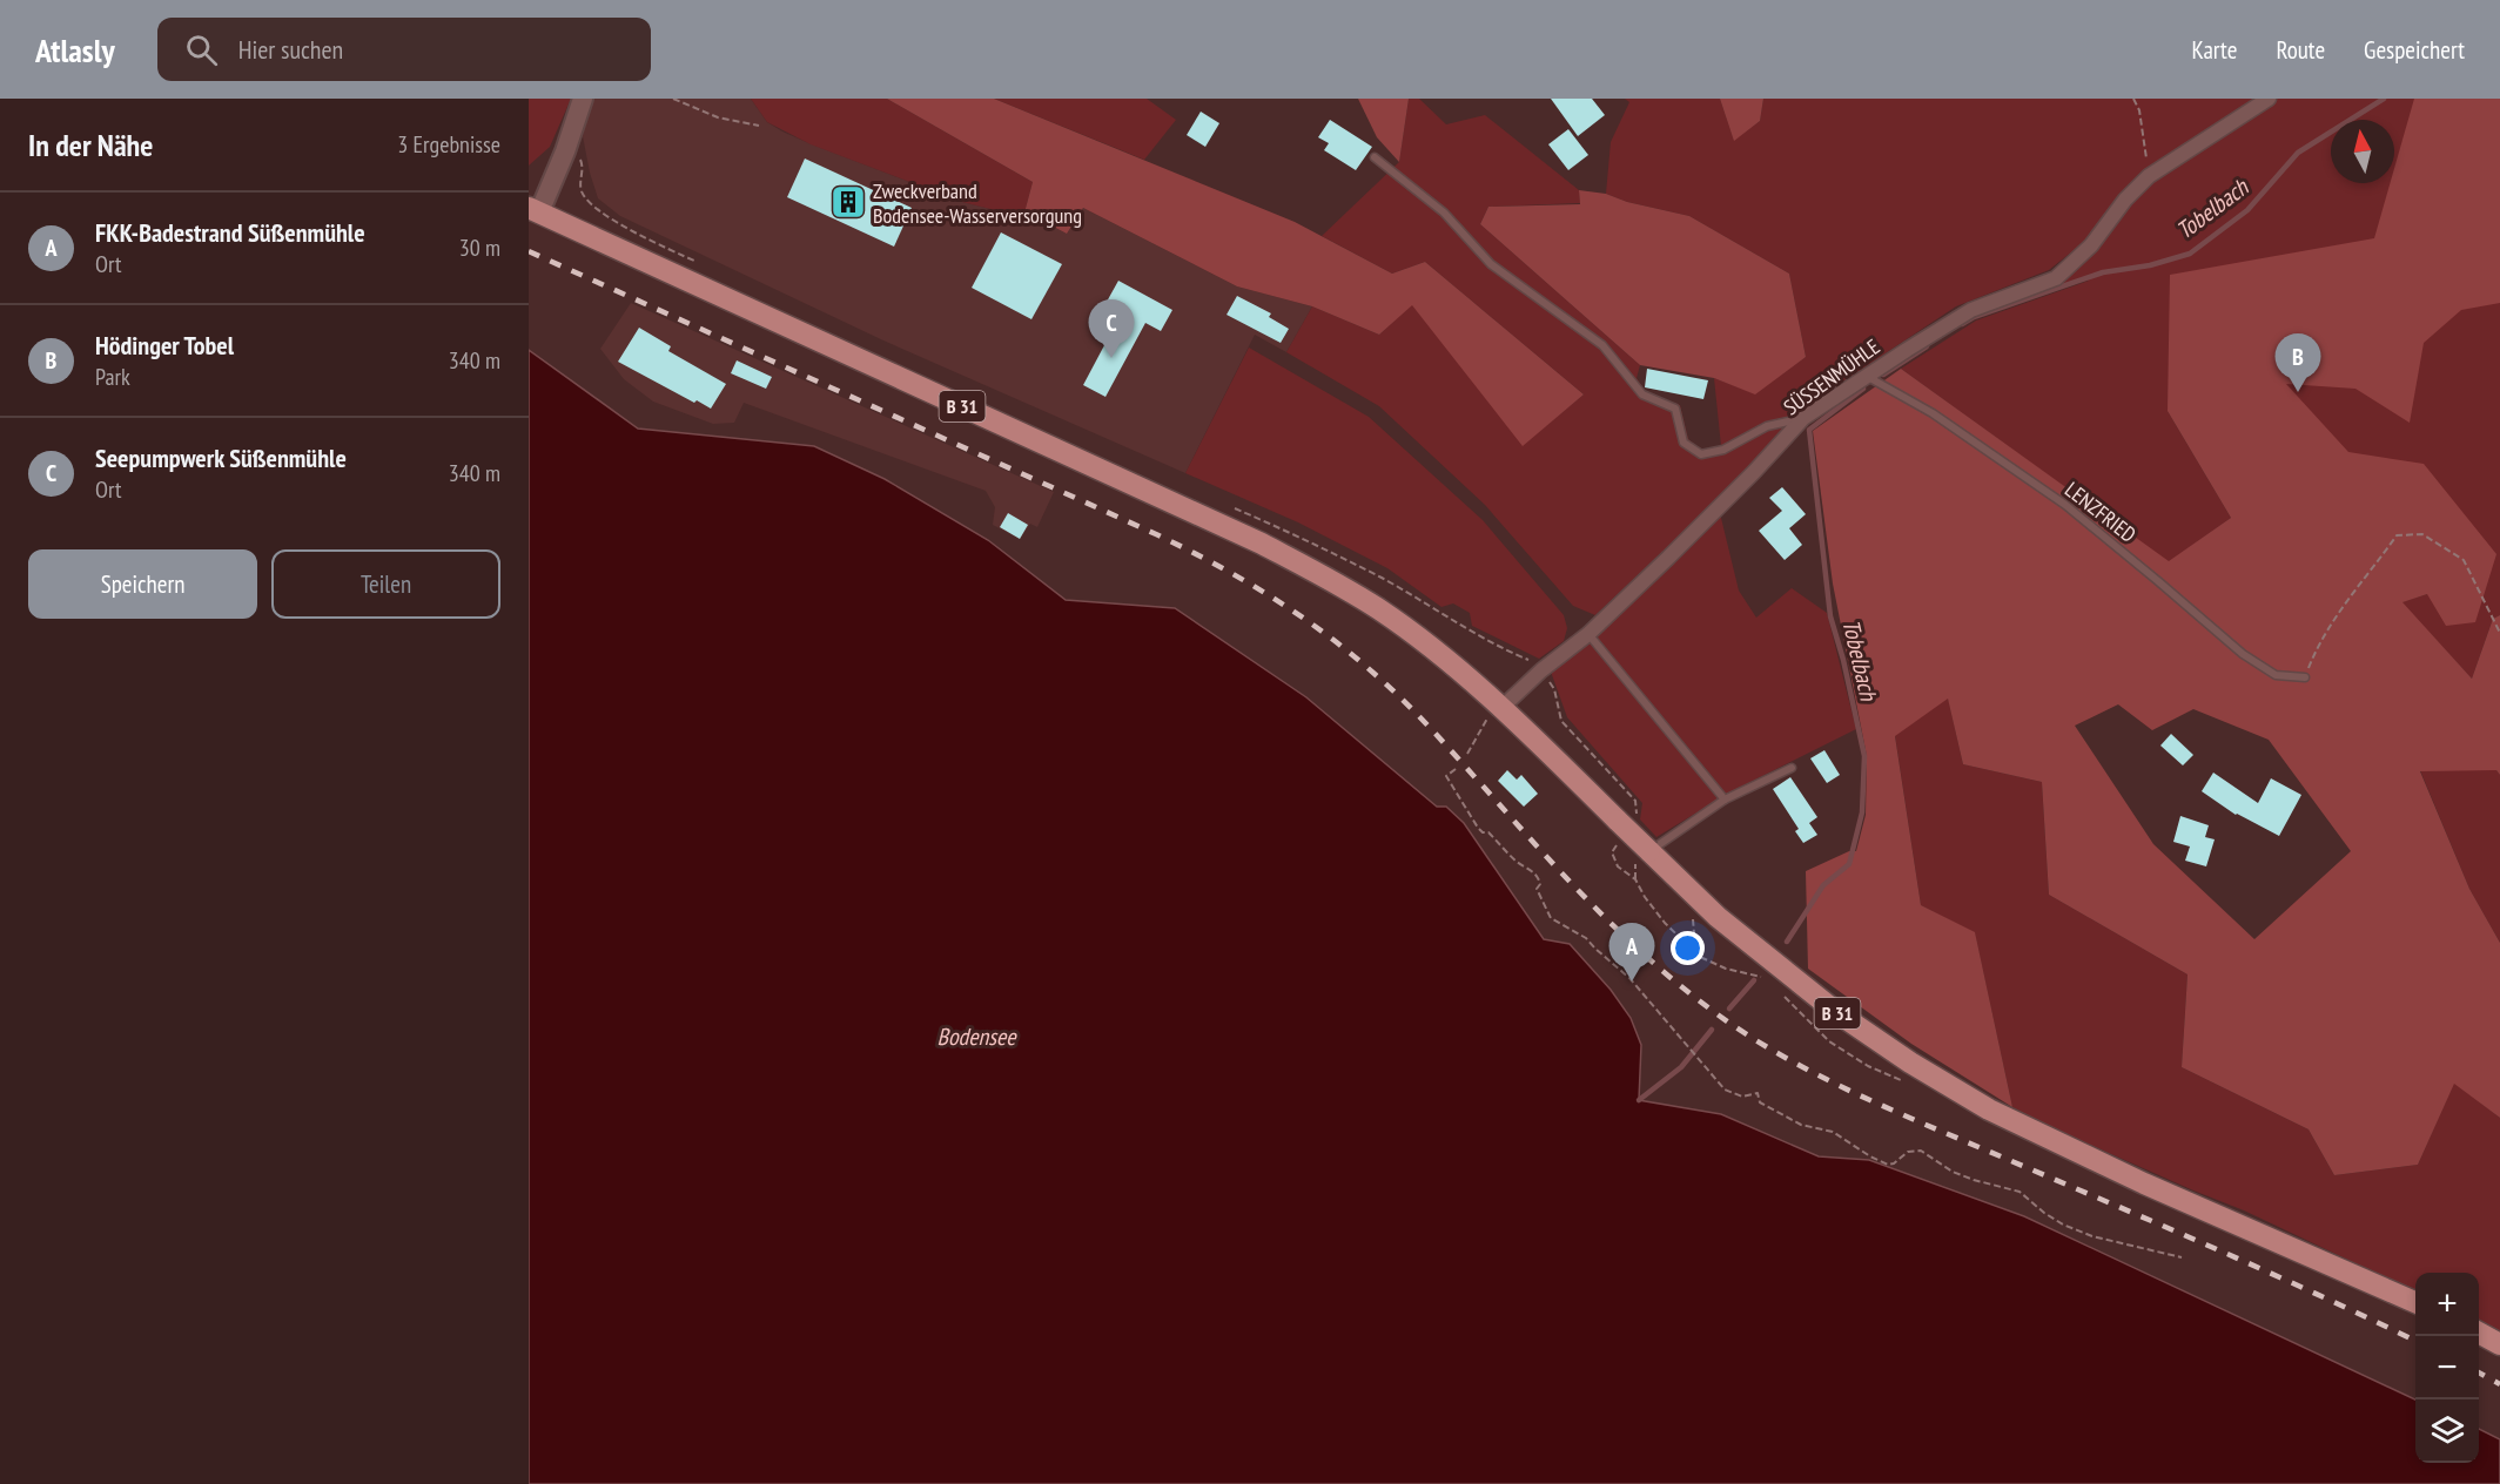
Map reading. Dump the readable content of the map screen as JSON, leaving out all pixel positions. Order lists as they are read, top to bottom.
{
  "streets": {
    "main road": ["B 31"],
    "street": ["SÜSSENMÜHLE"],
    "lane": ["LENZFRIED"]
  },
  "crossings": [
    ["SÜSSENMÜHLE", "B 31"],
    ["SÜSSENMÜHLE", "LENZFRIED"]
  ],
  "water": ["Tobelbach", "Bodensee"],
  "places": {
    "building": ["Zweckverband Bodensee-Wasserversorgung"]
  },
  "north": "top",
  "page": {
    "header": "Atlasly",
    "search": "Hier suchen",
    "nav": ["Karte", "Route", "Gespeichert"],
    "heading": ["In der Nähe", "3 Ergebnisse"],
    "list": [
      {
        "mark": "A",
        "name": "FKK-Badestrand Süßenmühle",
        "note": "Ort",
        "value": "30 m"
      },
      {
        "mark": "B",
        "name": "Hödinger Tobel",
        "note": "Park",
        "value": "340 m"
      },
      {
        "mark": "C",
        "name": "Seepumpwerk Süßenmühle",
        "note": "Ort",
        "value": "340 m"
      }
    ],
    "pins": ["C", "B", "A"],
    "buttons": ["Speichern", "Teilen"],
    "map_buttons": ["+", "−"]
  }
}
